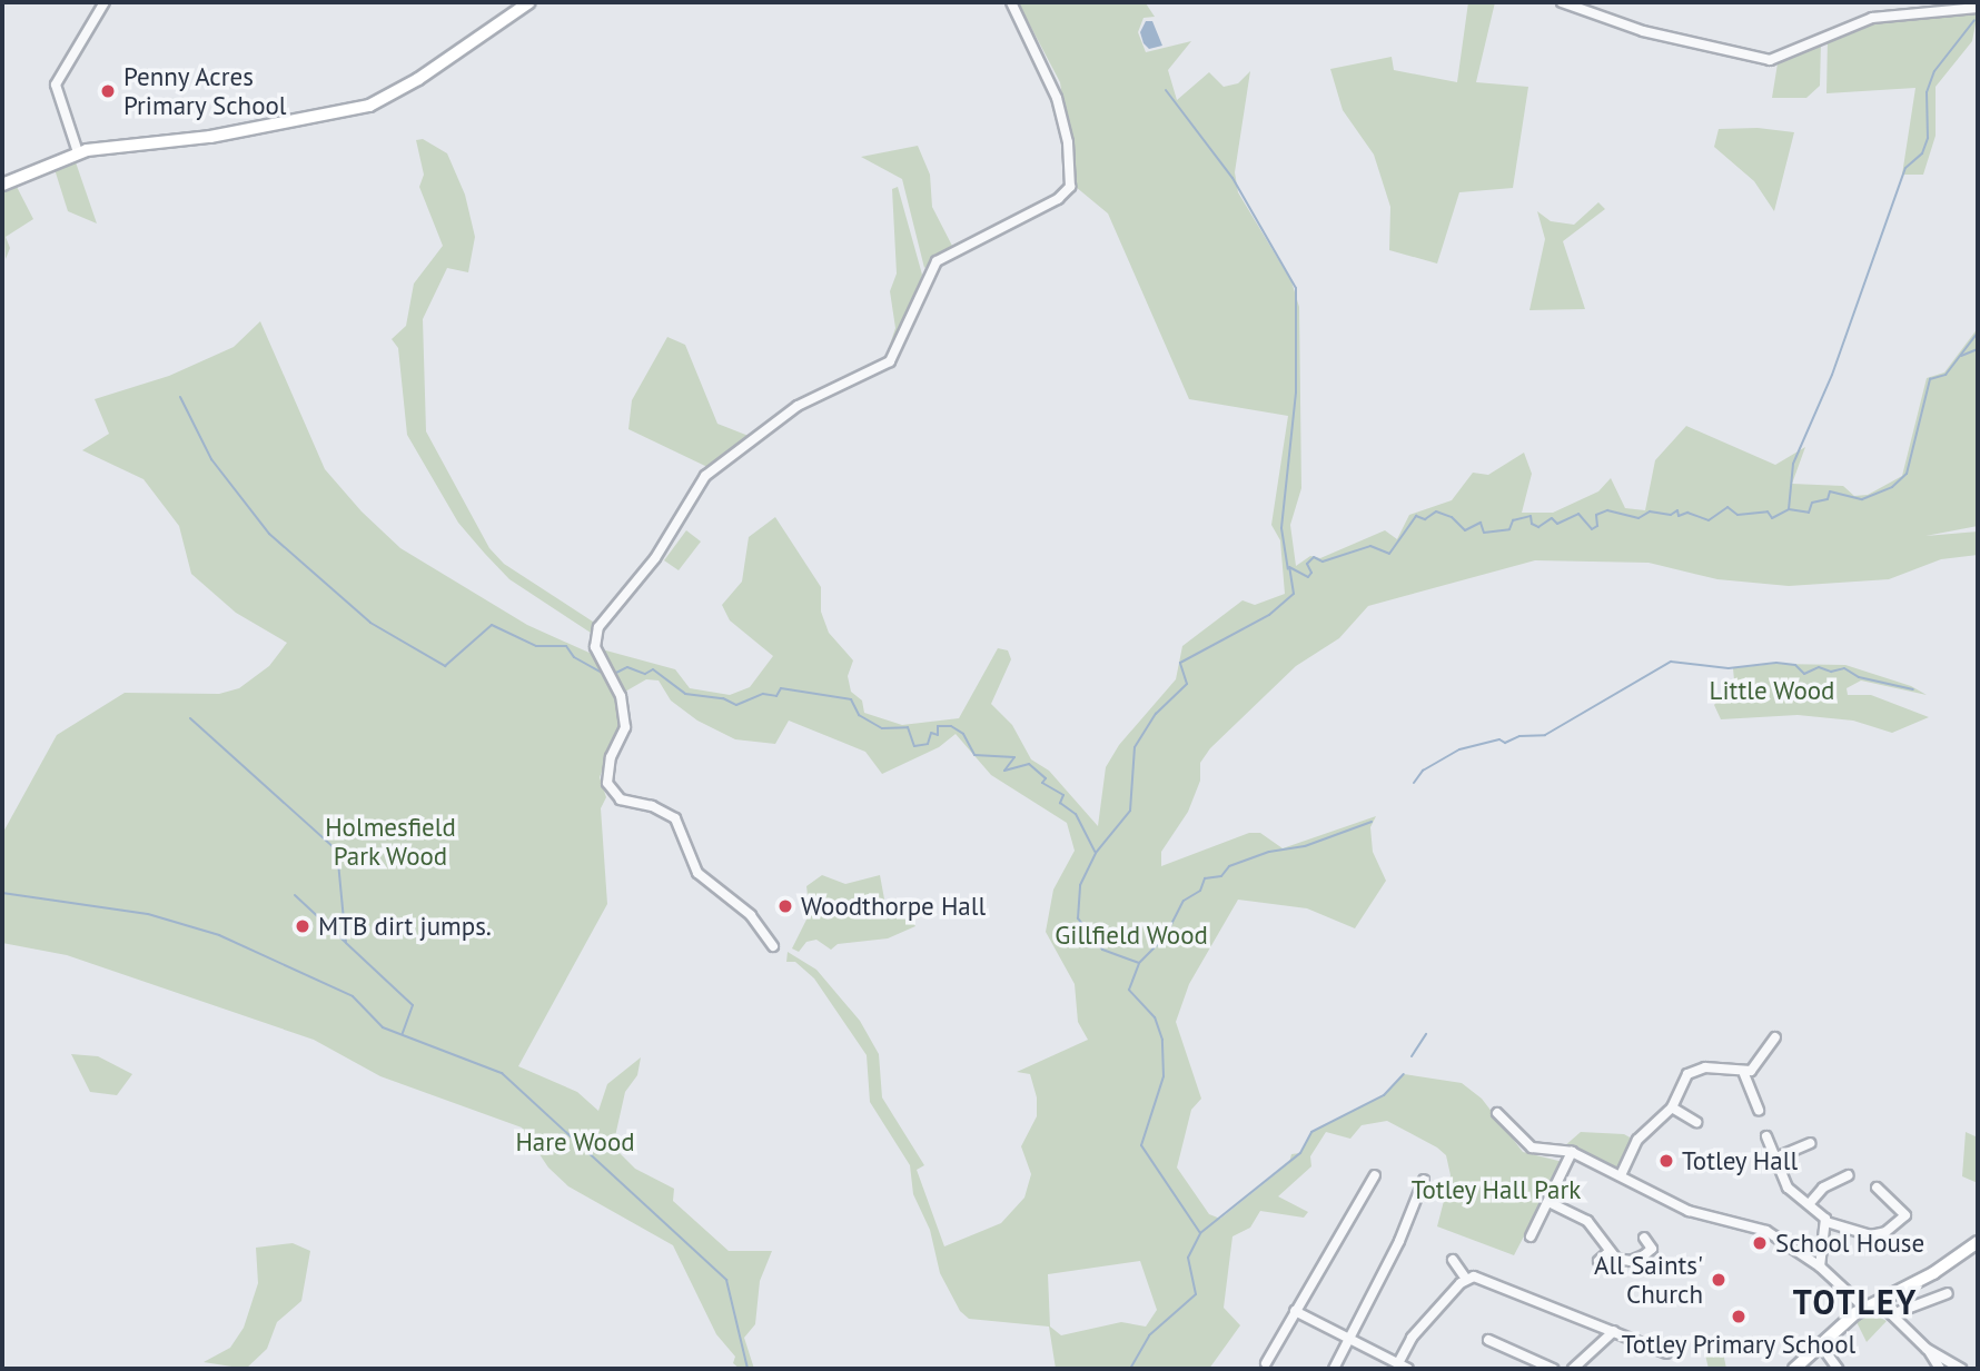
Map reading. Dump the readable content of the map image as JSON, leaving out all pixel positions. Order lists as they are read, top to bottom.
{
  "districts": ["TOTLEY"],
  "parks": [
    "Little Wood",
    "Holmesfield Park Wood",
    "Gillfield Wood",
    "Hare Wood",
    "Totley Hall Park"
  ],
  "places": [
    "Penny Acres Primary School",
    "Woodthorpe Hall",
    "MTB dirt jumps.",
    "Totley Hall",
    "School House",
    "All Saints' Church",
    "Totley Primary School"
  ]
}
